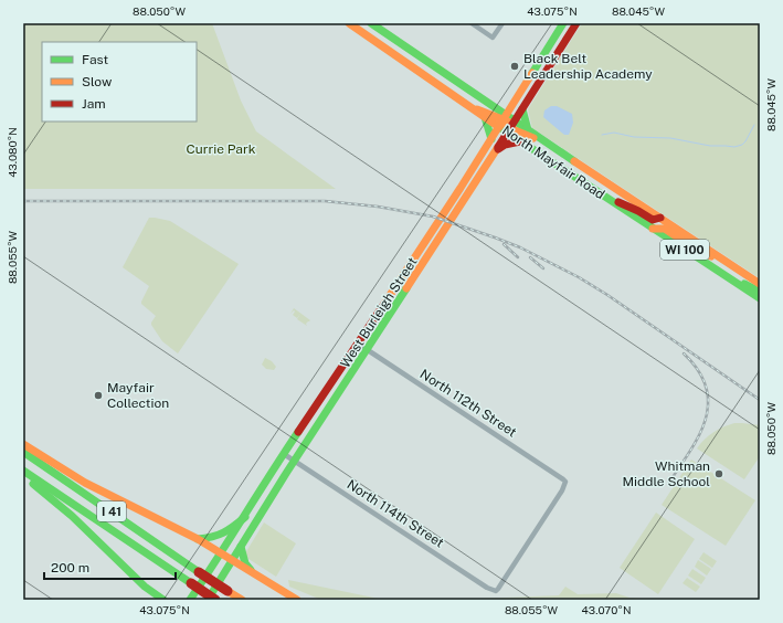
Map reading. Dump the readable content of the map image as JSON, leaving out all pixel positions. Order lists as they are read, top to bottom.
{
  "streets": {
    "main road": [
      "North Mayfair Road",
      "WI 100",
      "West Burleigh Street",
      "I 41"
    ],
    "street": ["North 112th Street", "North 114th Street"]
  },
  "crossings": [
    ["North Mayfair Road", "West Burleigh Street"],
    ["West Burleigh Street", "North 112th Street"],
    ["West Burleigh Street", "North 114th Street"],
    ["North 112th Street", "North 114th Street"]
  ],
  "parks": ["Currie Park"],
  "places": ["Black Belt Leadership Academy", "Mayfair Collection", "Whitman Middle School"],
  "legend": ["Fast", "Slow", "Jam"],
  "scale_bar": "200 m",
  "coordinates": [
    "88.050°W",
    "43.075°N",
    "88.045°W",
    "43.080°N",
    "88.055°W",
    "43.070°N"
  ]
}
